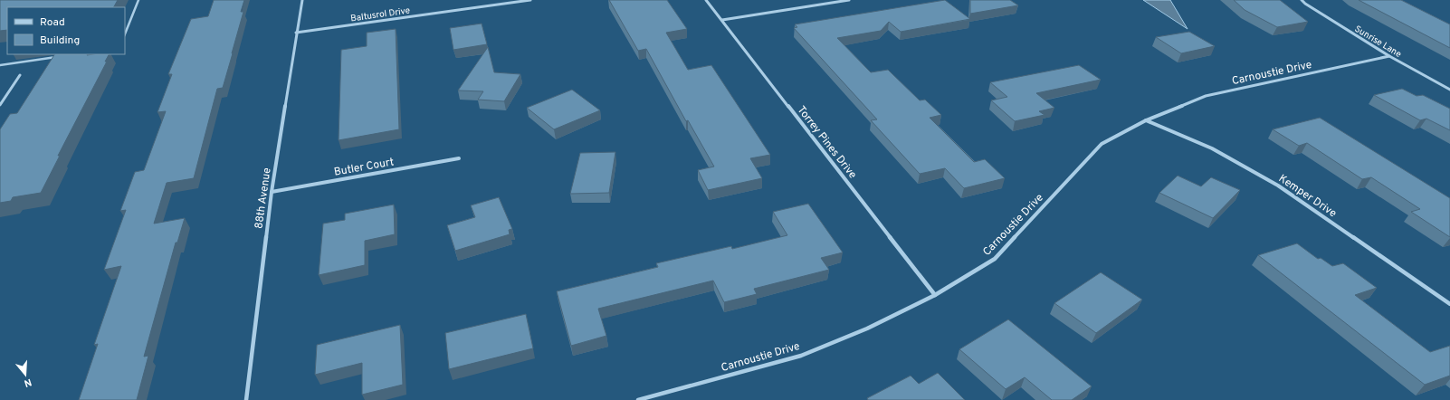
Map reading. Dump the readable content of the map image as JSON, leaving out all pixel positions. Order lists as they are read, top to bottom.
{
  "streets": {
    "street": [
      "Baltusrol Drive",
      "Sunrise Lane",
      "Carnoustie Drive",
      "Torrey Pines Drive",
      "Butler Court",
      "Kemper Drive",
      "88th Avenue"
    ]
  },
  "crossings": [
    ["Baltusrol Drive", "88th Avenue"],
    ["Sunrise Lane", "Carnoustie Drive"],
    ["Carnoustie Drive", "Torrey Pines Drive"],
    ["Carnoustie Drive", "Kemper Drive"],
    ["Butler Court", "88th Avenue"]
  ],
  "legend": ["Road", "Building"],
  "north": "bottom"
}
